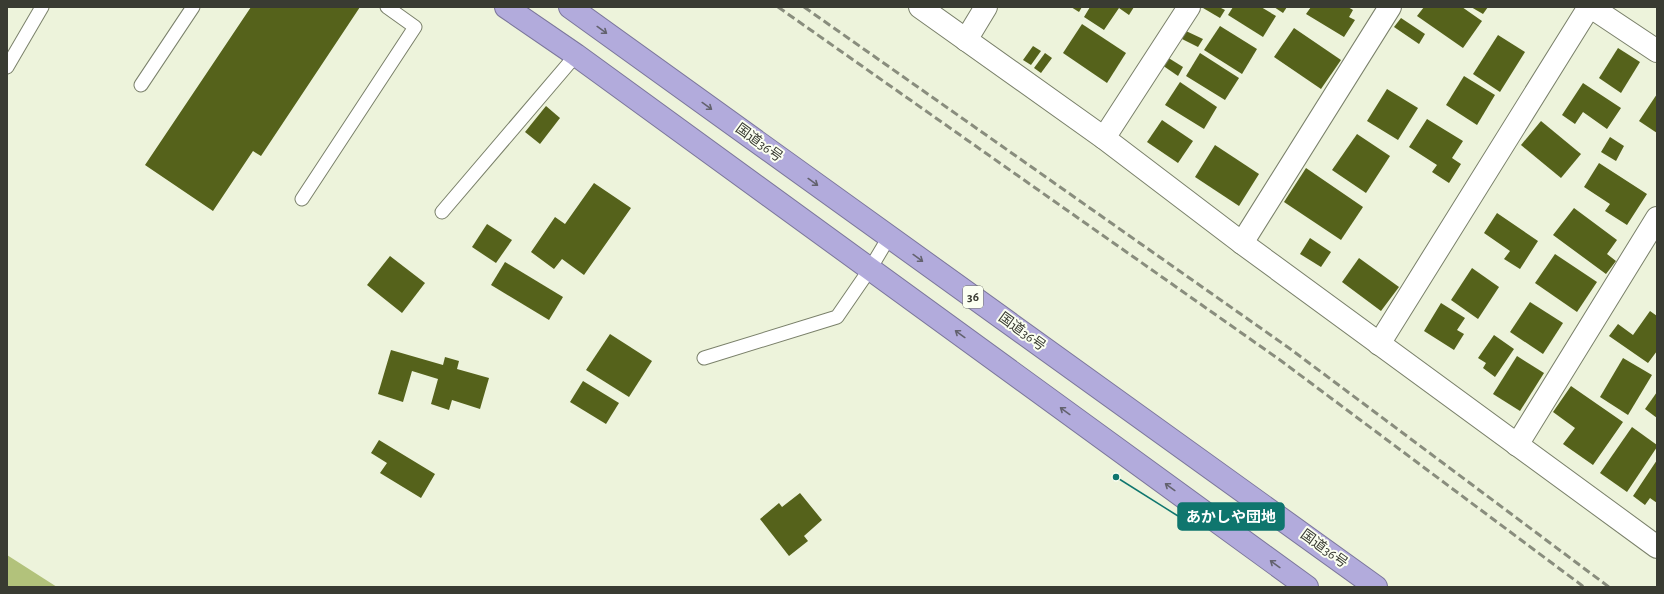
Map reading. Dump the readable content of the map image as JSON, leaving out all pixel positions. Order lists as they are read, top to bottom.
{
  "streets": {
    "highway": ["国道36号", "36"]
  },
  "places": ["あかしや団地"]
}
